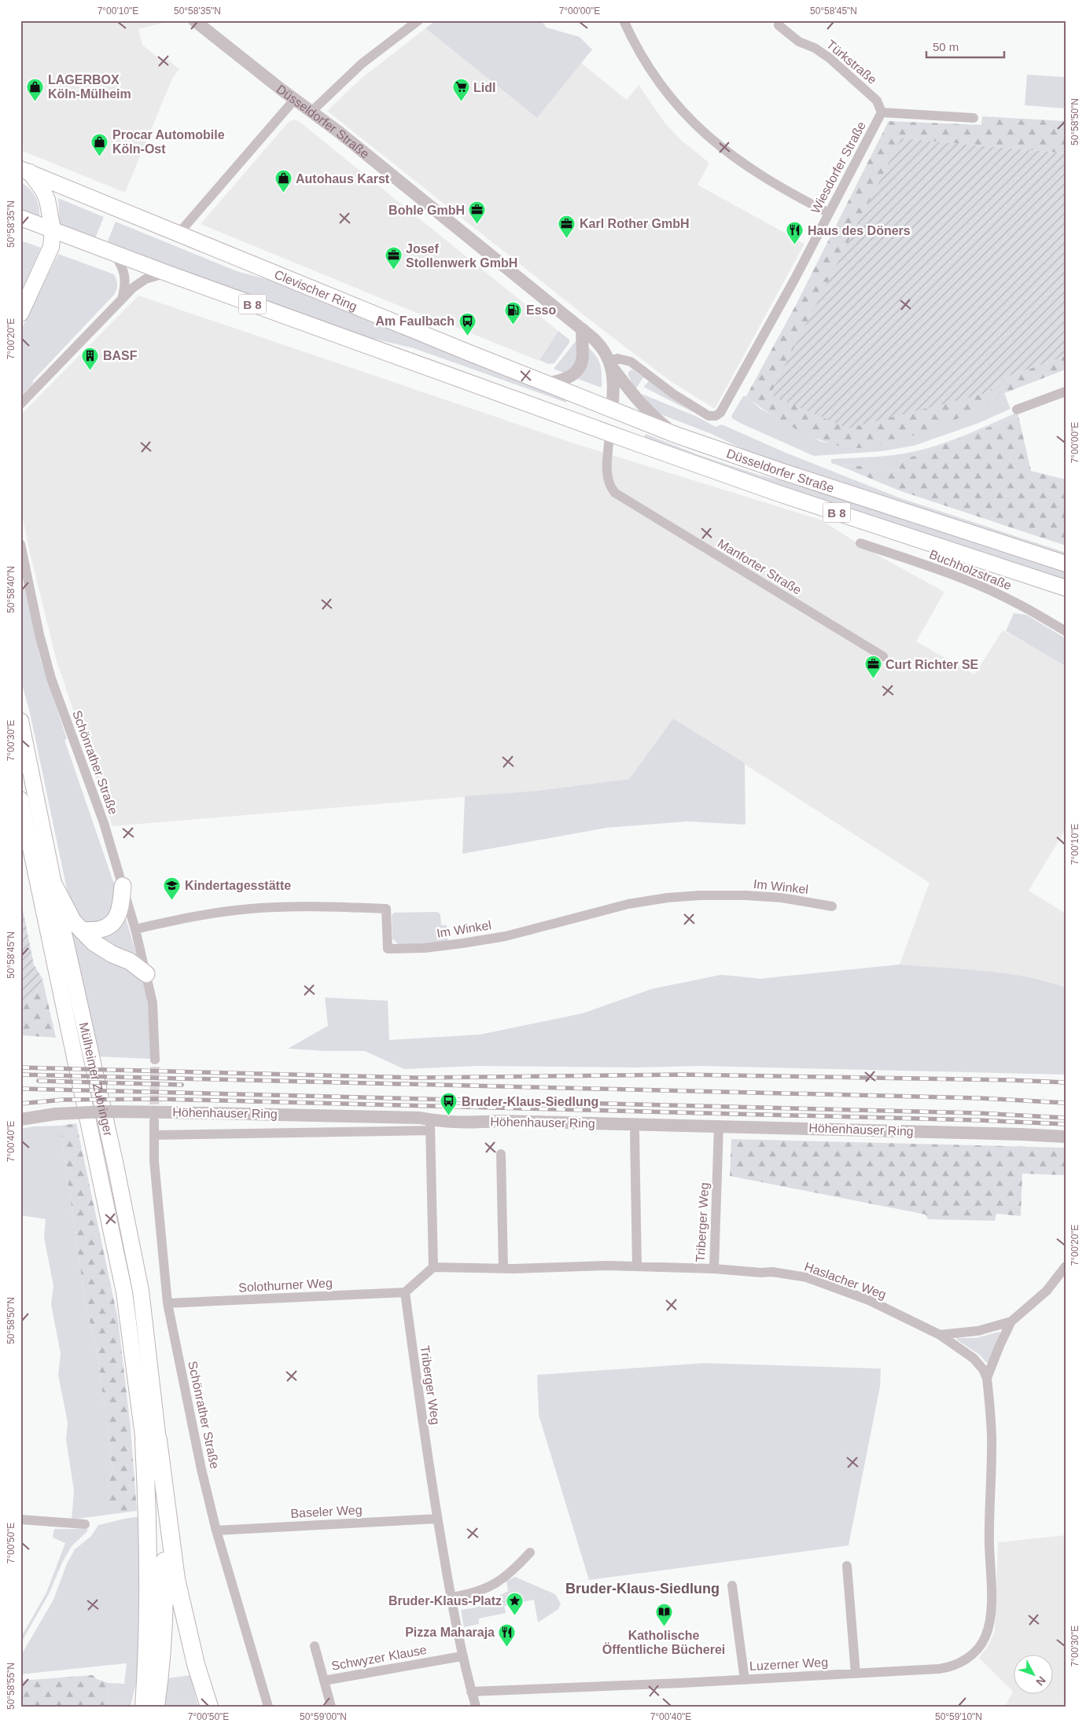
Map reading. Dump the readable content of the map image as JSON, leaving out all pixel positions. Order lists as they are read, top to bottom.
{
  "streets": {
    "main road": [
      "Düsseldorfer Straße",
      "Clevischer Ring",
      "B 8",
      "Mülheimer Zubringer"
    ],
    "street": [
      "Türkstraße",
      "Wiesdorfer Straße",
      "Manforter Straße",
      "Buchholzstraße",
      "Schönrather Straße",
      "Im Winkel",
      "Höhenhauser Ring",
      "Triberger Weg",
      "Haslacher Weg",
      "Solothurner Weg",
      "Baseler Weg",
      "Schwyzer Klause",
      "Luzerner Weg"
    ]
  },
  "crossings": [
    ["Türkstraße", "Wiesdorfer Straße"],
    ["Düsseldorfer Straße", "Wiesdorfer Straße"],
    ["Düsseldorfer Straße", "Clevischer Ring"],
    ["Düsseldorfer Straße", "B 8"],
    ["Düsseldorfer Straße", "Manforter Straße"],
    ["B 8", "Manforter Straße"],
    ["Schönrather Straße", "Im Winkel"],
    ["Schönrather Straße", "Höhenhauser Ring"],
    ["Schönrather Straße", "Solothurner Weg"],
    ["Schönrather Straße", "Baseler Weg"],
    ["Höhenhauser Ring", "Triberger Weg"],
    ["Triberger Weg", "Haslacher Weg"],
    ["Triberger Weg", "Solothurner Weg"],
    ["Triberger Weg", "Baseler Weg"],
    ["Triberger Weg", "Schwyzer Klause"],
    ["Triberger Weg", "Luzerner Weg"],
    ["Haslacher Weg", "Luzerner Weg"]
  ],
  "districts": ["Bruder-Klaus-Siedlung"],
  "places": {
    "shop": ["LAGERBOX Köln-Mülheim", "Procar Automobile Köln-Ost", "Autohaus Karst"],
    "supermarket": ["Lidl"],
    "office": [
      "Bohle GmbH",
      "Karl Rother GmbH",
      "Josef Stollenwerk GmbH",
      "Curt Richter SE"
    ],
    "restaurant": ["Haus des Döners", "Pizza Maharaja"],
    "fuel station": ["Esso"],
    "bus stop": ["Am Faulbach", "Bruder-Klaus-Siedlung"],
    "building": ["BASF"],
    "school or university": ["Kindertagesstätte"],
    "place": ["Bruder-Klaus-Platz"],
    "library": ["Katholische Öffentliche Bücherei"]
  },
  "scale_bar": "50 m",
  "north": "bottom right",
  "coordinates": [
    "7°00'10\"E",
    "50°58'35\"N",
    "7°00'00\"E",
    "50°58'45\"N",
    "50°58'50\"N",
    "7°00'20\"E",
    "50°58'40\"N",
    "7°00'30\"E",
    "7°00'40\"E",
    "7°00'50\"E",
    "50°58'55\"N",
    "50°59'00\"N",
    "50°59'10\"N"
  ]
}
